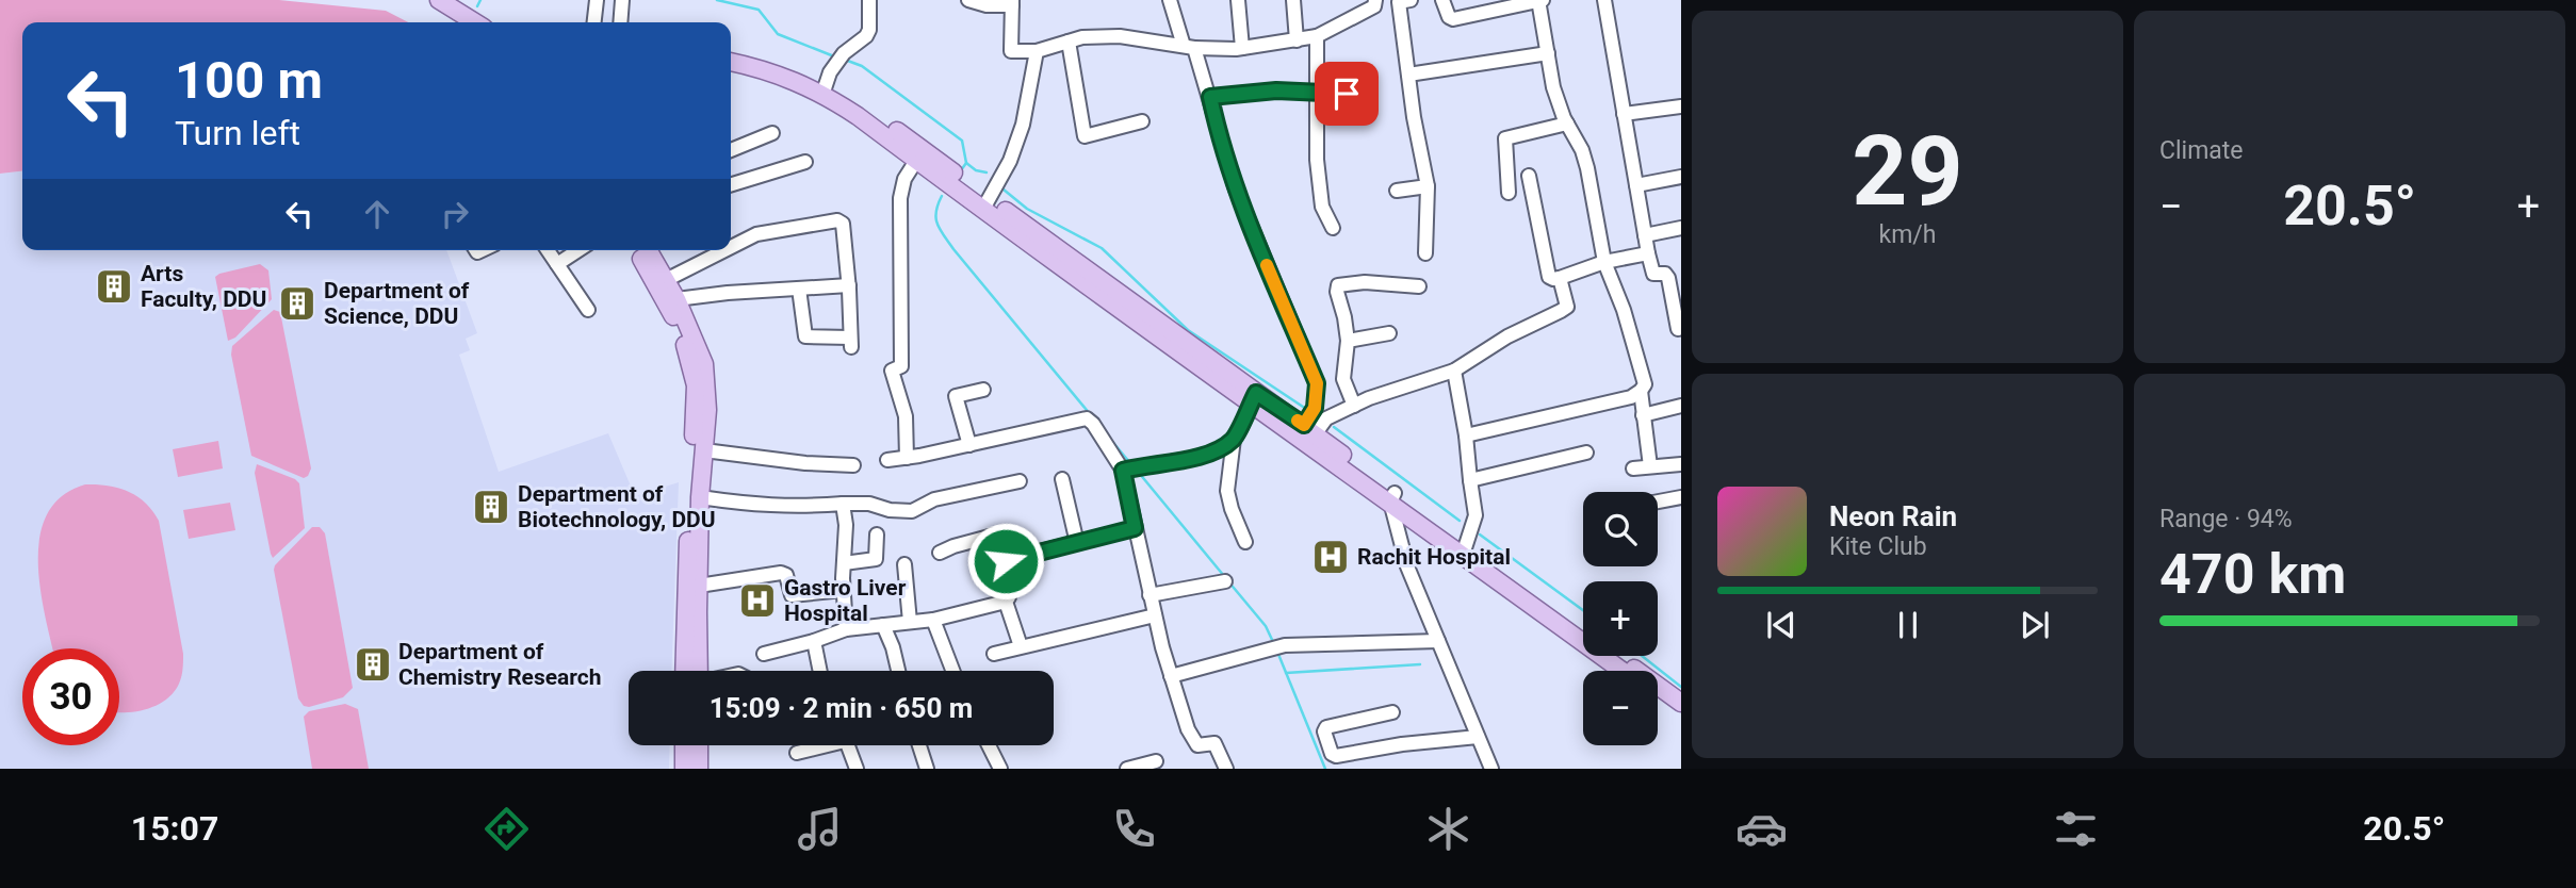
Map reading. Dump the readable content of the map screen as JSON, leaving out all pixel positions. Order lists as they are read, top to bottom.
{
  "places": {
    "building": [
      "Arts Faculty, DDU",
      "Department of Science, DDU",
      "Department of Biotechnology, DDU",
      "Department of Chemistry Research"
    ],
    "hospital": ["Rachit Hospital", "Gastro Liver Hospital"]
  },
  "page": {
    "tile": [
      ["29", "km/h"],
      "Climate",
      ["Range · 94%", "470 km"]
    ],
    "turn": ["100 m", "Turn left"],
    "heat": ["−", "20.5°", "+"],
    "song": ["Neon Rain", "Kite Club"],
    "map_buttons": ["+", "−"],
    "limit": "30",
    "trip": "15:09 · 2 min · 650 m",
    "tabs": ["15:07", "20.5°"]
  }
}
